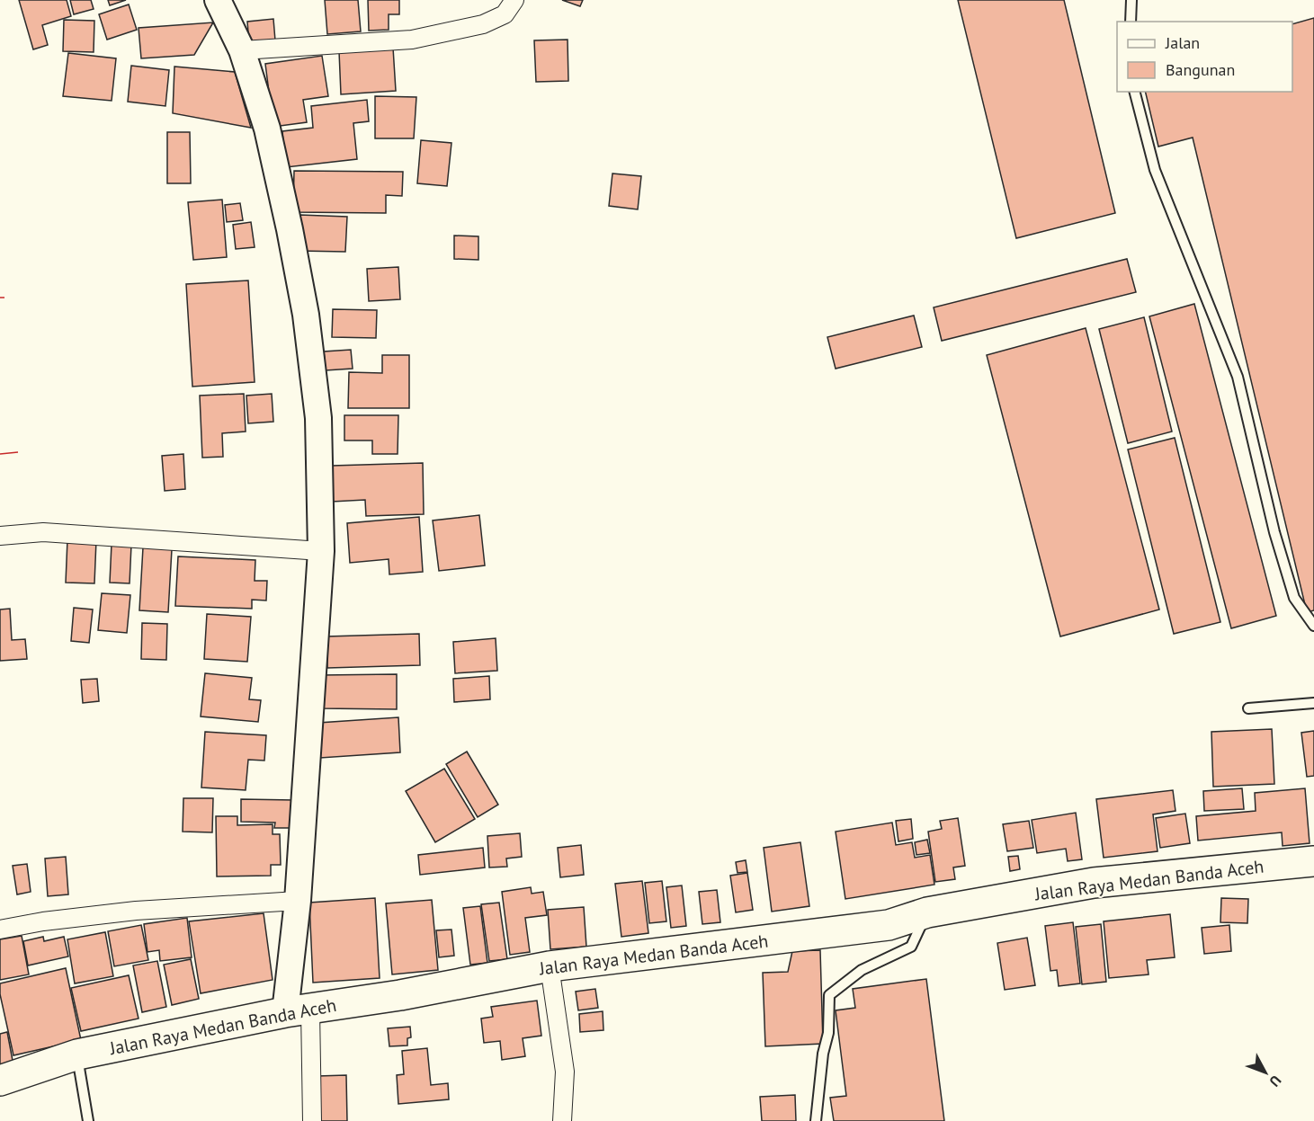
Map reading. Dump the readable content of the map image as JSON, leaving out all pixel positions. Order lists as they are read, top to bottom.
{
  "streets": {
    "highway": ["Jalan Raya Medan Banda Aceh"]
  },
  "legend": ["Jalan", "Bangunan"],
  "north": "bottom right"
}
